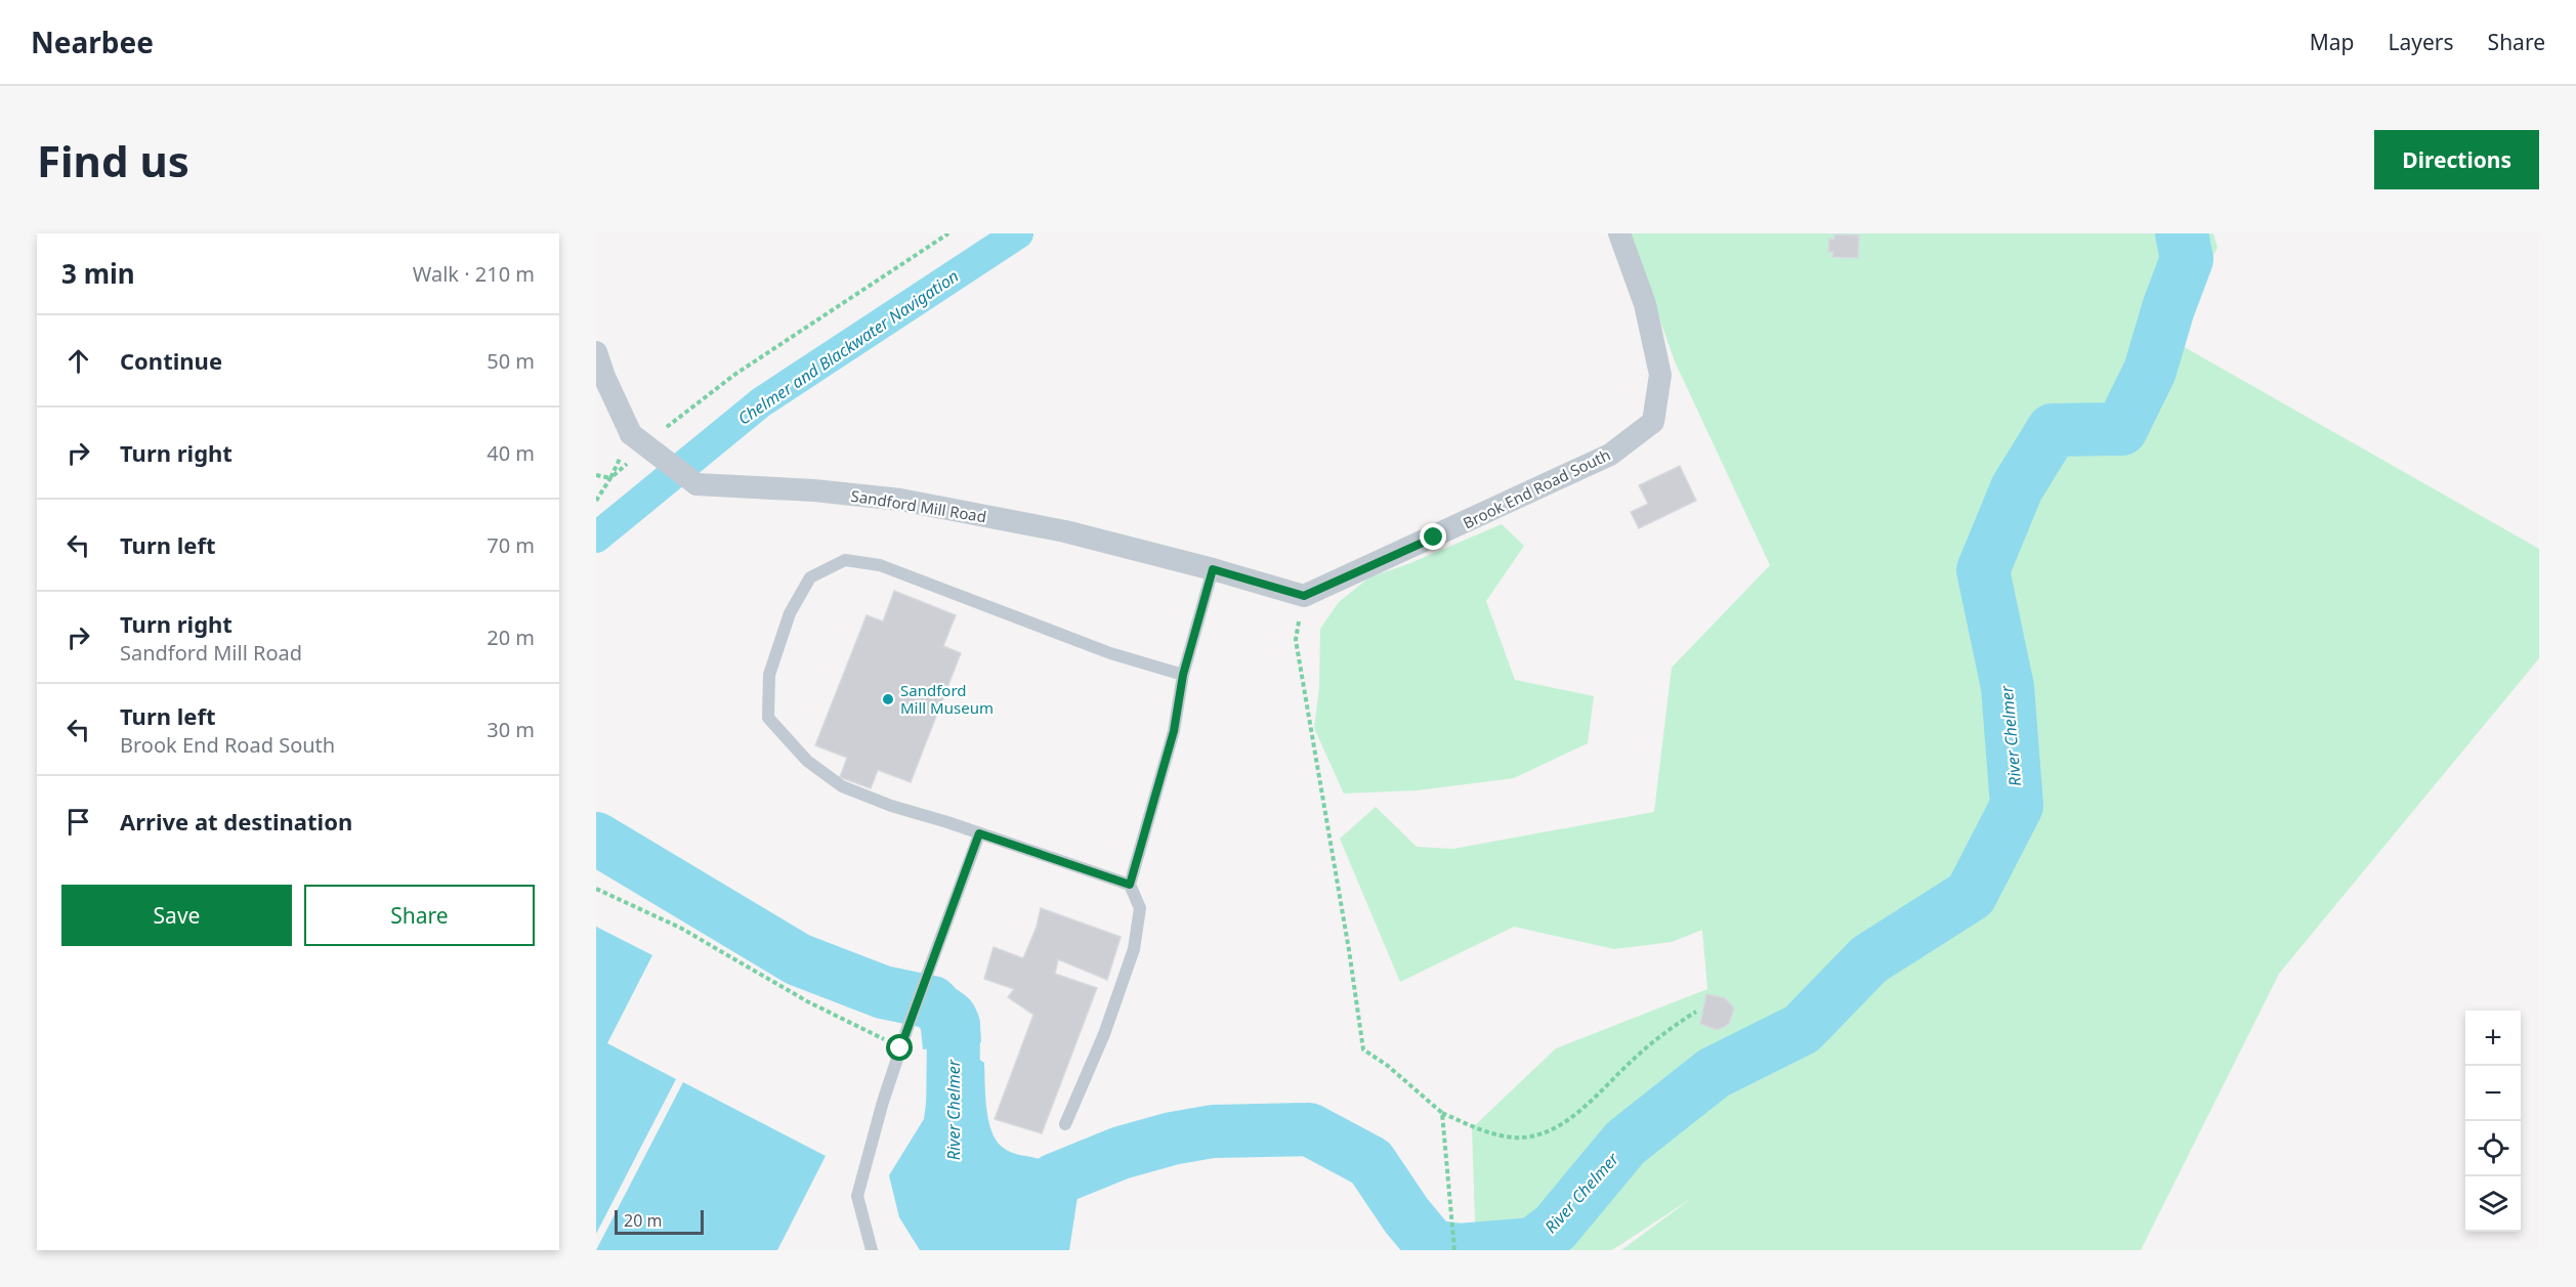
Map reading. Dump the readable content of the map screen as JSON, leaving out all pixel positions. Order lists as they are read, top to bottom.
{
  "streets": {
    "street": ["Brook End Road South", "Sandford Mill Road"]
  },
  "crossings": [
    ["Brook End Road South", "Sandford Mill Road"]
  ],
  "water": ["Chelmer and Blackwater Navigation", "River Chelmer"],
  "places": ["Sandford Mill Museum"],
  "scale_bar": "20 m",
  "page": {
    "header": "Nearbee",
    "nav": ["Map", "Layers", "Share"],
    "buttons": [
      "Directions",
      ["Save", "Share"]
    ],
    "title": "Find us",
    "heading": ["3 min", "Walk · 210 m"],
    "list": [
      ["Continue", "50 m"],
      ["Turn right", "40 m"],
      ["Turn left", "70 m"],
      ["Turn right", "Sandford Mill Road", "20 m"],
      ["Turn left", "Brook End Road South", "30 m"],
      "Arrive at destination"
    ],
    "map_buttons": ["+", "−"],
    "scale": "20 m"
  }
}
